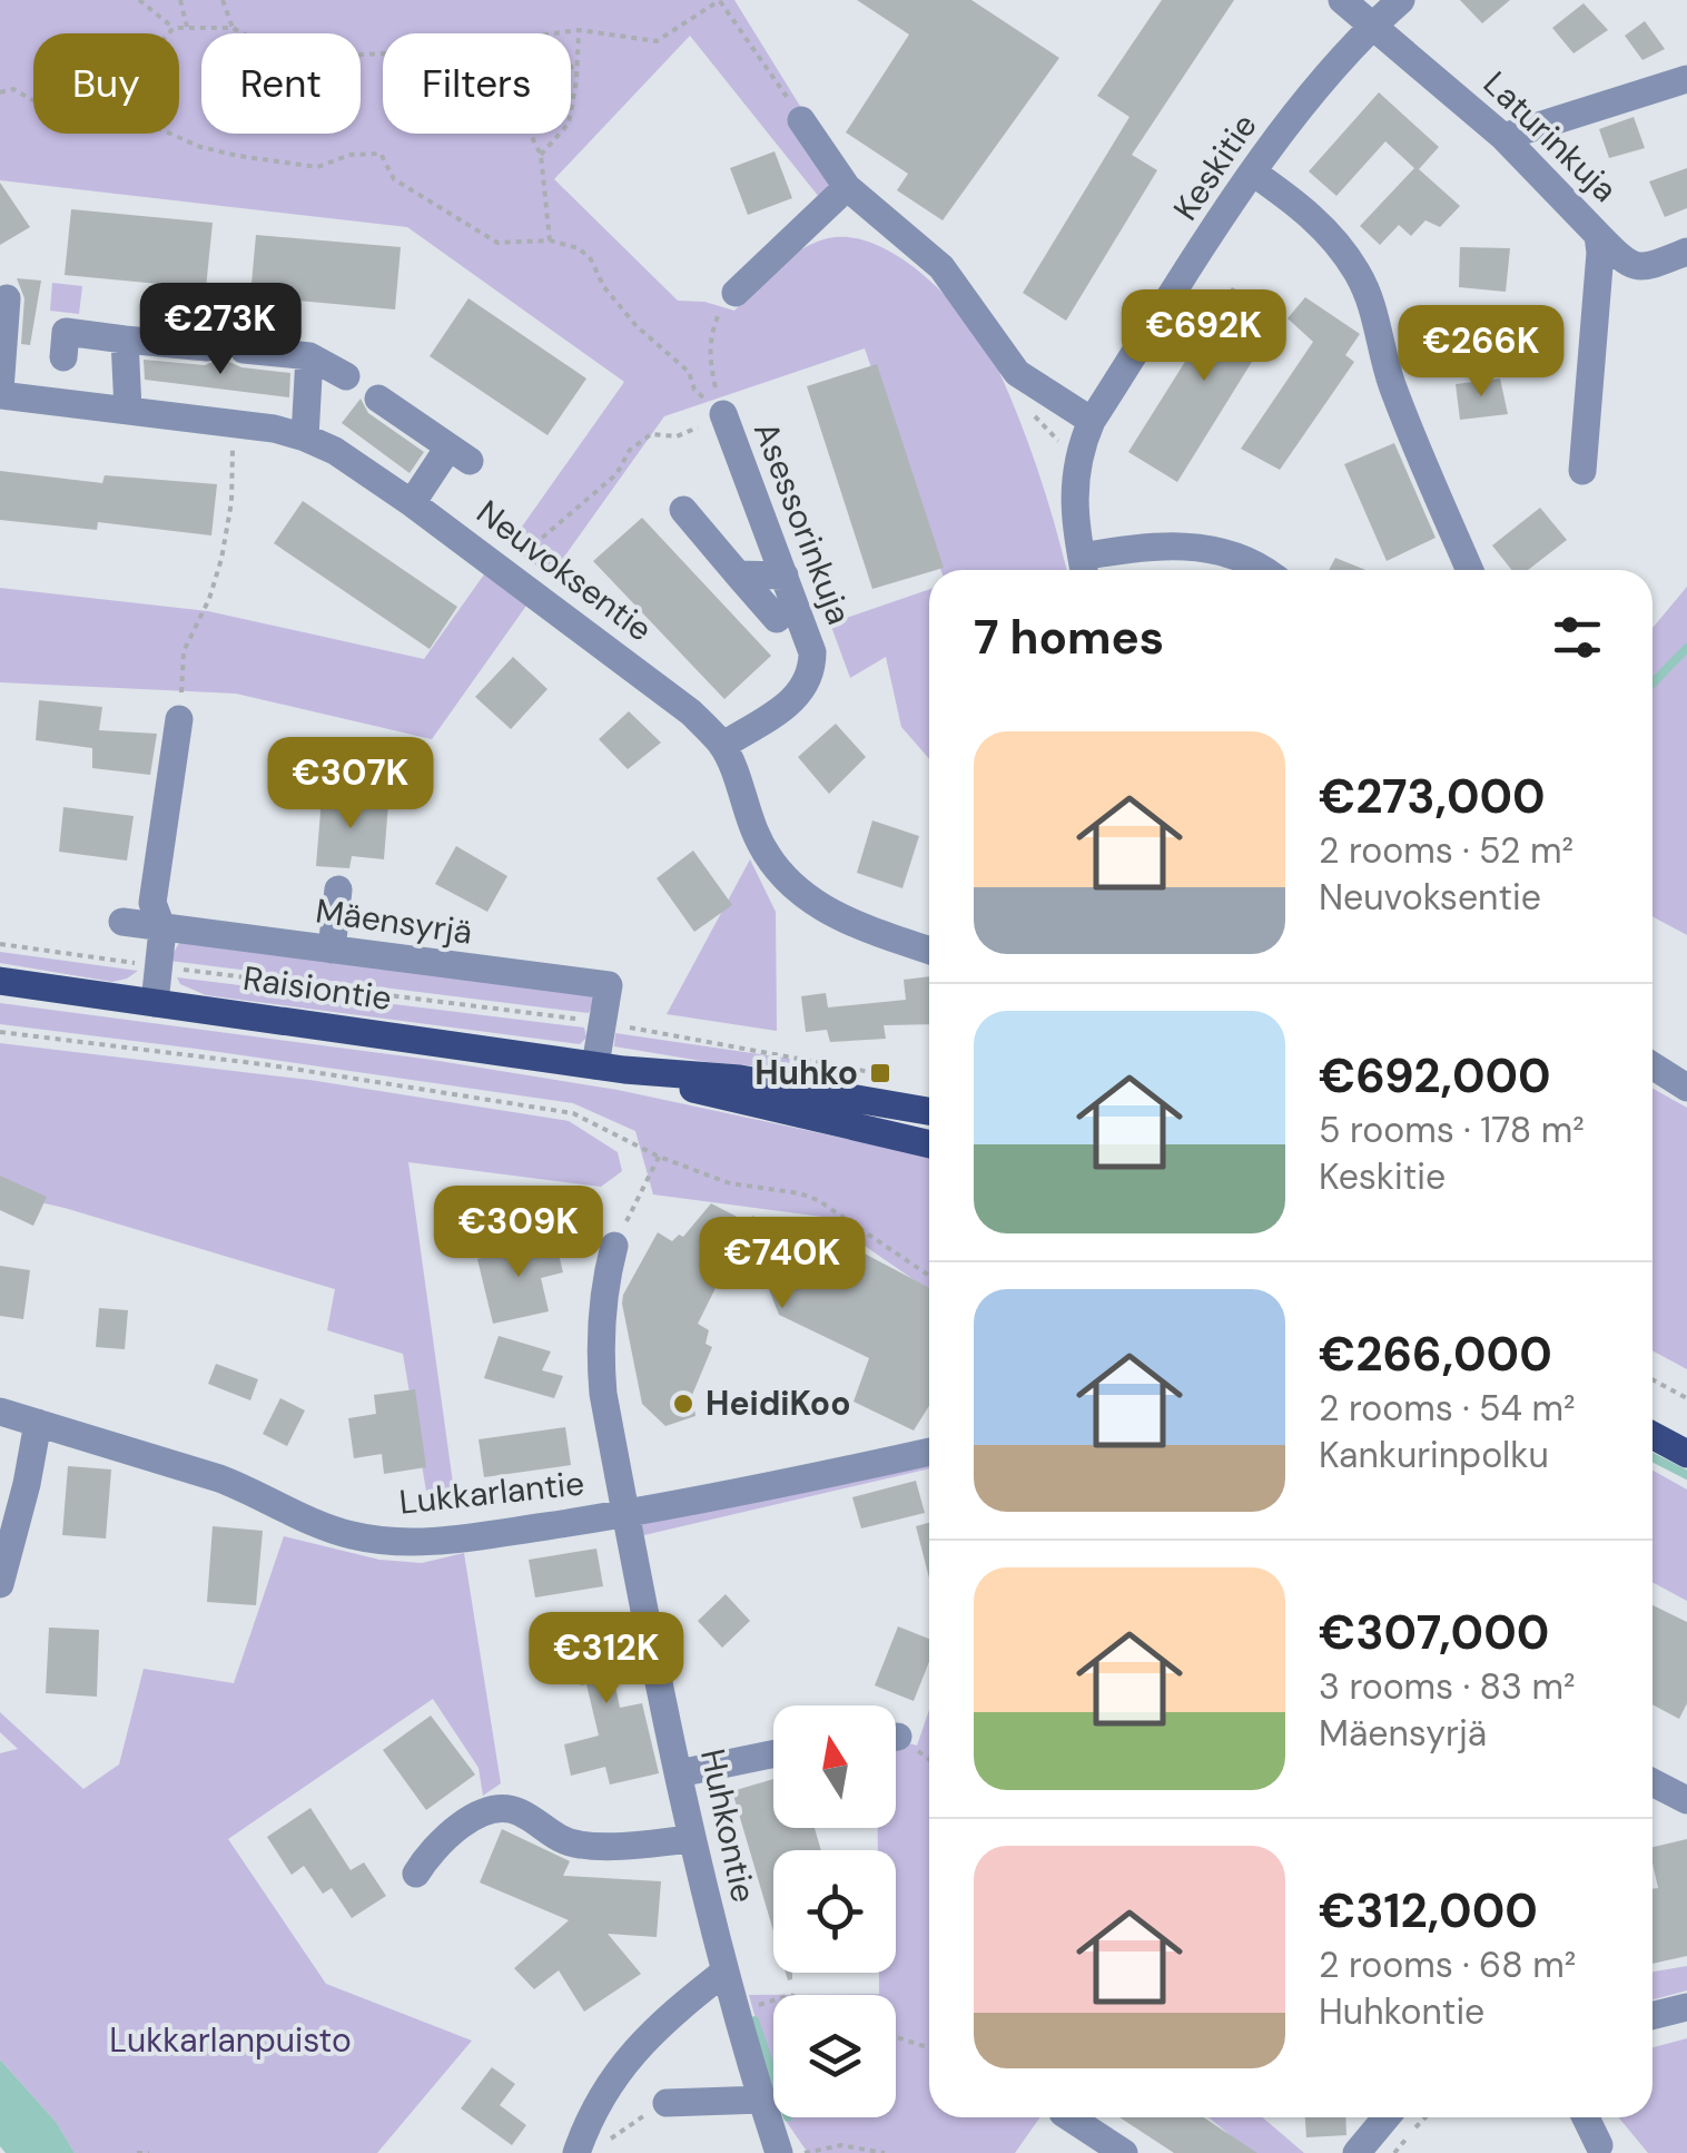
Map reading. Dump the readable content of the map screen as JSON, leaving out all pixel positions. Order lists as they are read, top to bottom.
{
  "streets": {
    "main road": ["Raisiontie"],
    "street": [
      "Laturinkuja",
      "Keskitie",
      "Asessorinkuja",
      "Neuvoksentie",
      "Mäensyrjä",
      "Lukkarlantie",
      "Huhkontie"
    ]
  },
  "crossings": [
    ["Laturinkuja", "Keskitie"],
    ["Asessorinkuja", "Neuvoksentie"],
    ["Mäensyrjä", "Raisiontie"],
    ["Lukkarlantie", "Huhkontie"]
  ],
  "parks": ["Lukkarlanpuisto"],
  "places": {
    "transit": ["Huhko"],
    "other": ["HeidiKoo"]
  },
  "north": "top",
  "page": {
    "chip": ["Buy", "Rent", "Filters"],
    "price": [
      "€273K",
      "€692K",
      "€266K",
      "€307K",
      "€309K",
      "€740K",
      "€312K"
    ],
    "heading": "7 homes",
    "list": [
      {
        "name": "€273,000",
        "note": "2 rooms · 52 m² · Neuvoksentie"
      },
      {
        "name": "€692,000",
        "note": "5 rooms · 178 m² · Keskitie"
      },
      {
        "name": "€266,000",
        "note": "2 rooms · 54 m² · Kankurinpolku"
      },
      {
        "name": "€307,000",
        "note": "3 rooms · 83 m² · Mäensyrjä"
      },
      {
        "name": "€312,000",
        "note": "2 rooms · 68 m² · Huhkontie"
      }
    ]
  }
}
